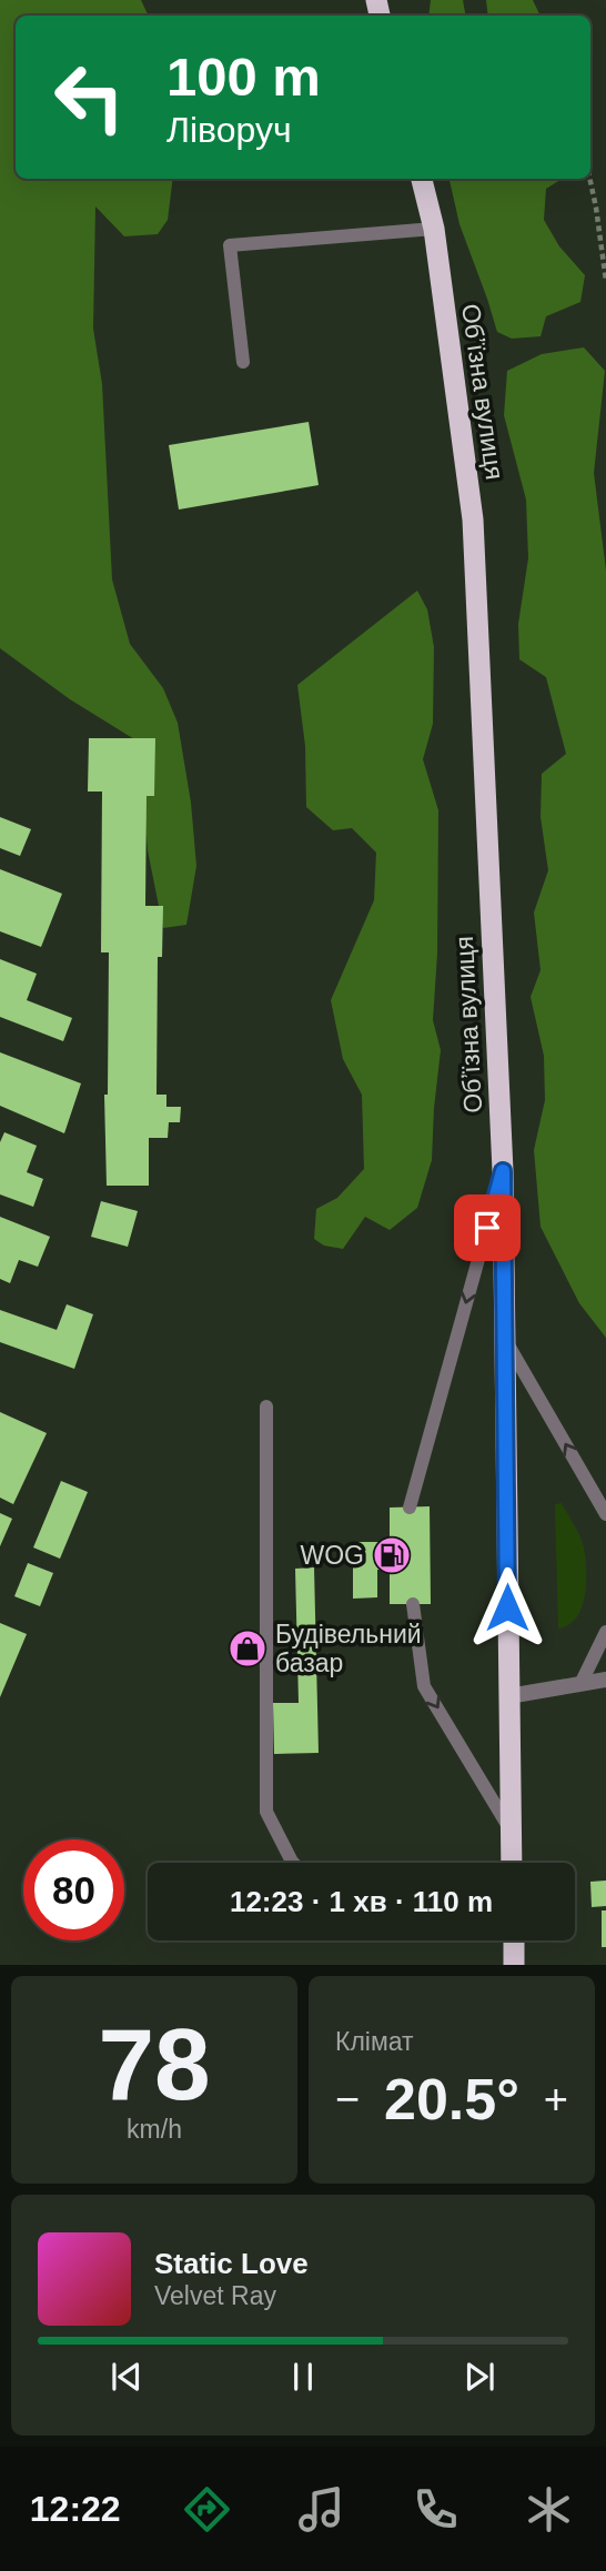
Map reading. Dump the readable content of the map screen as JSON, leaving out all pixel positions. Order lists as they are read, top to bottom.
{
  "streets": {
    "highway": ["Обʼїзна вулиця"]
  },
  "places": {
    "fuel station": ["WOG"],
    "shop": ["Будівельний базар"]
  },
  "page": {
    "turn": ["100 m", "Ліворуч"],
    "limit": "80",
    "trip": "12:23 · 1 хв · 110 m",
    "tile": [
      ["78", "km/h"],
      "Клімат"
    ],
    "heat": ["−", "20.5°", "+"],
    "song": ["Static Love", "Velvet Ray"],
    "tabs": "12:22"
  }
}
